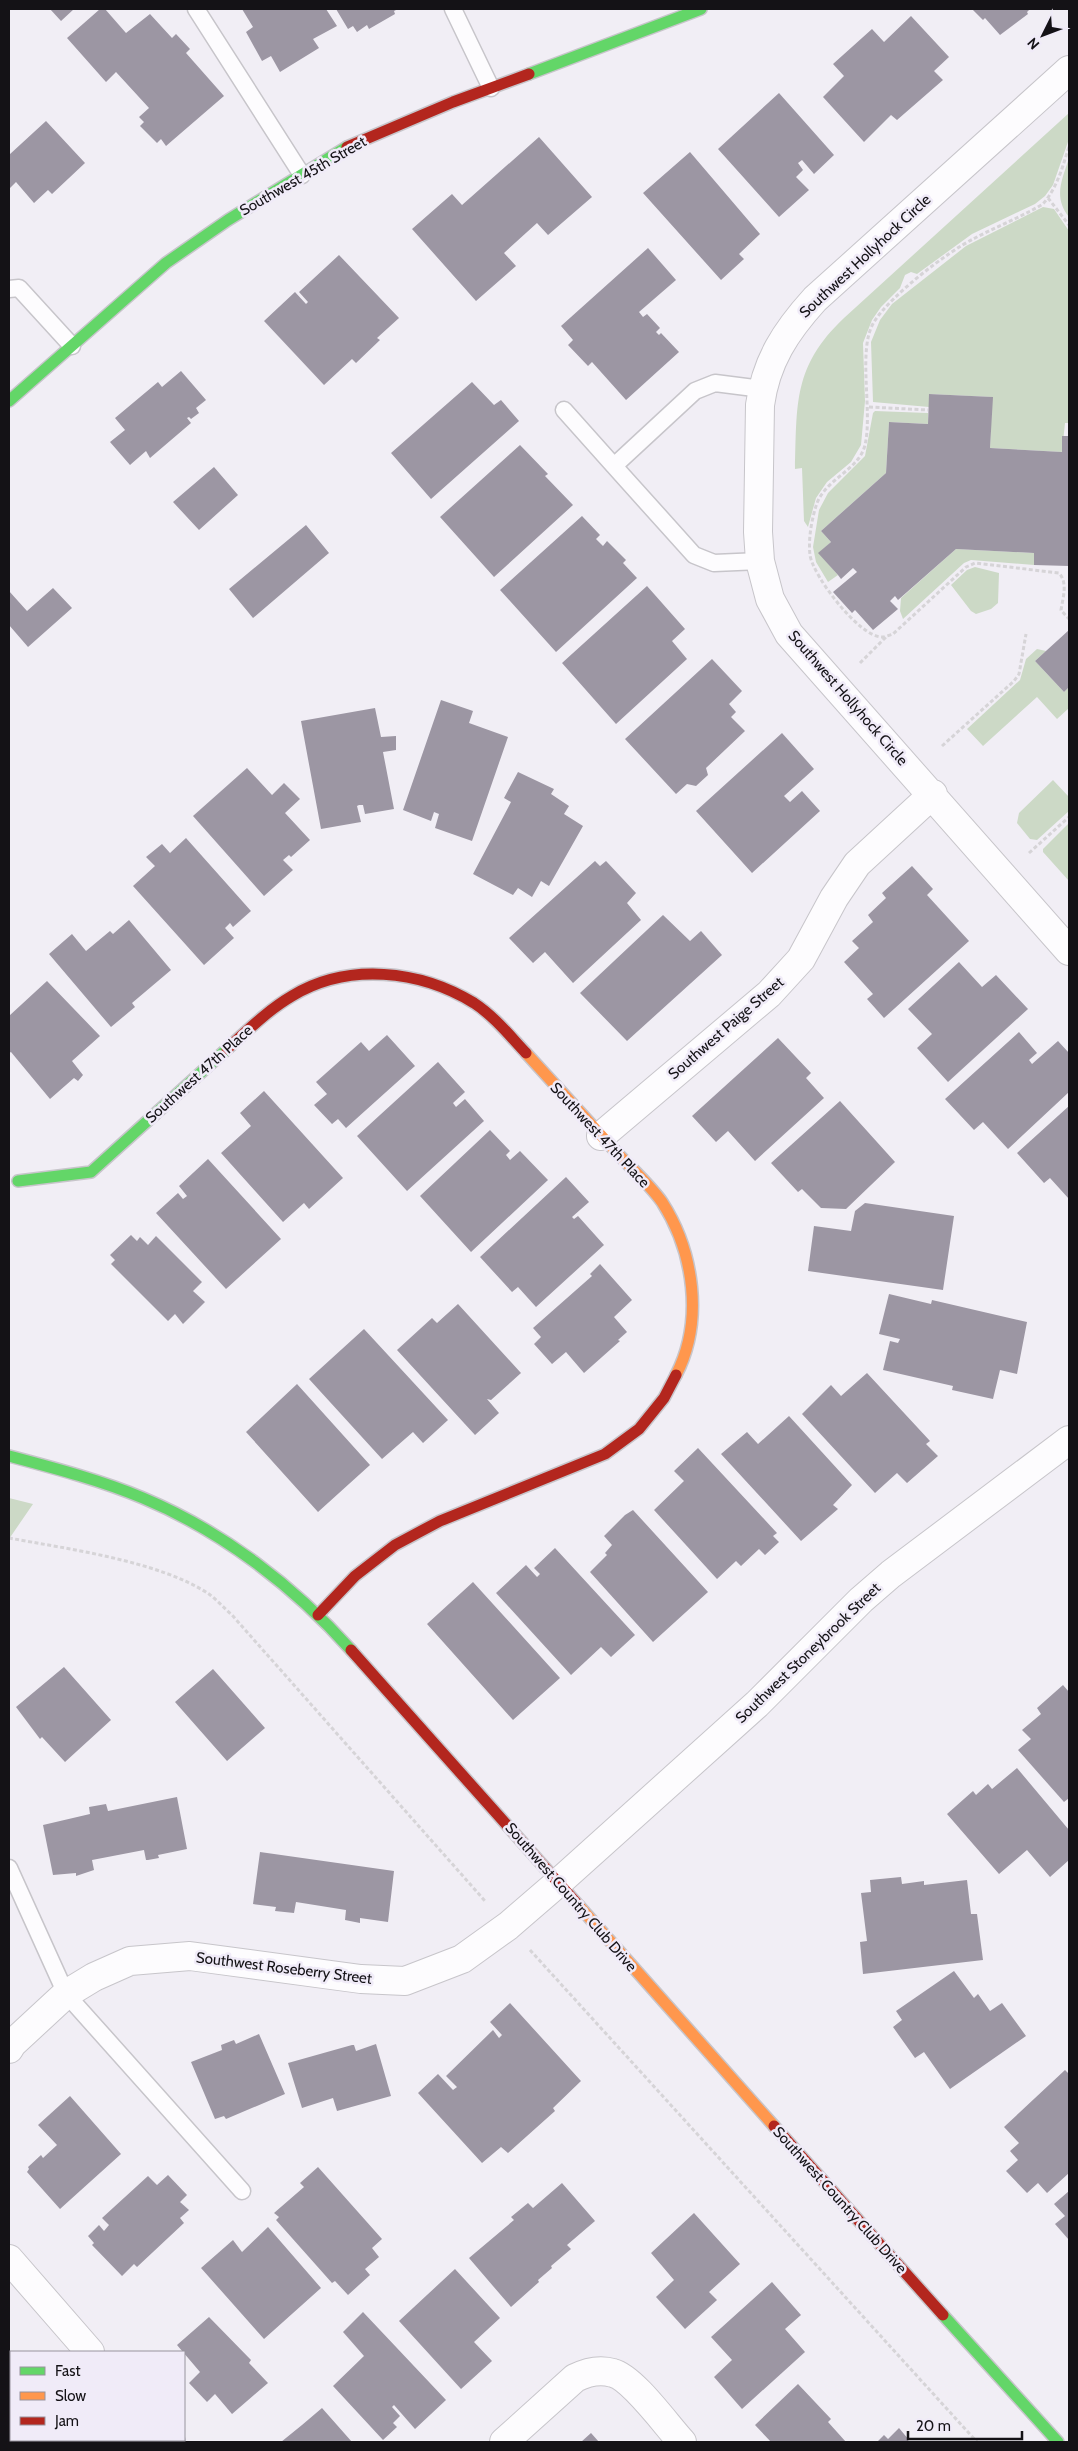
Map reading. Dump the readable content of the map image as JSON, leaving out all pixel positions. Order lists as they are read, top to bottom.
{
  "streets": {
    "street": [
      "Southwest 45th Street",
      "Southwest Hollyhock Circle",
      "Southwest Paige Street",
      "Southwest 47th Place",
      "Southwest Stoneybrook Street",
      "Southwest Country Club Drive",
      "Southwest Roseberry Street"
    ]
  },
  "crossings": [
    ["Southwest Hollyhock Circle", "Southwest Paige Street"],
    ["Southwest Paige Street", "Southwest 47th Place"],
    ["Southwest 47th Place", "Southwest Country Club Drive"],
    ["Southwest Stoneybrook Street", "Southwest Country Club Drive"],
    ["Southwest Stoneybrook Street", "Southwest Roseberry Street"],
    ["Southwest Country Club Drive", "Southwest Roseberry Street"]
  ],
  "legend": ["Fast", "Slow", "Jam"],
  "scale_bar": "20 m",
  "north": "bottom left"
}
